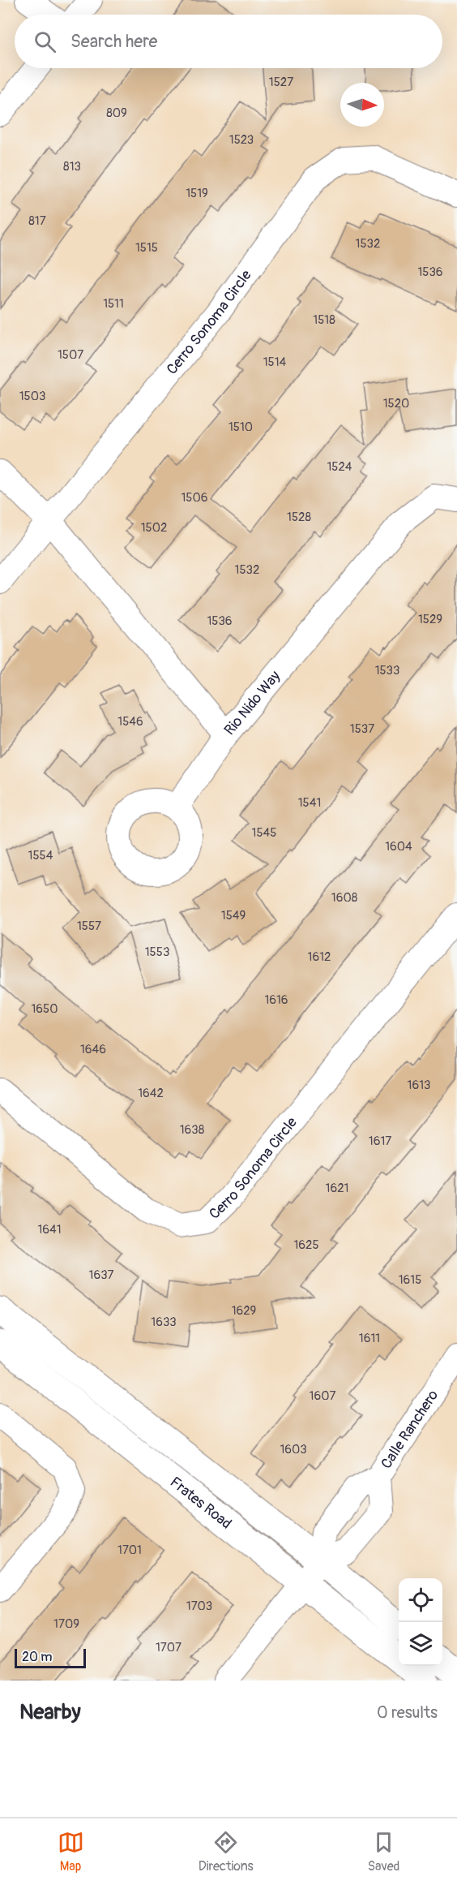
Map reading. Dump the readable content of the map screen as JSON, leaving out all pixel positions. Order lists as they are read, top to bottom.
{
  "streets": {
    "street": [
      "Cerro Sonoma Circle",
      "Rio Nido Way",
      "Calle Ranchero",
      "Frates Road"
    ]
  },
  "crossings": [
    ["Cerro Sonoma Circle", "Rio Nido Way"],
    ["Calle Ranchero", "Frates Road"]
  ],
  "house_numbers": [
    "1527",
    "809",
    "1523",
    "813",
    "1519",
    "817",
    "1532",
    "1515",
    "1536",
    "1511",
    "1518",
    "1507",
    "1514",
    "1503",
    "1520",
    "1510",
    "1524",
    "1506",
    "1528",
    "1502",
    "1532",
    "1529",
    "1536",
    "1533",
    "1546",
    "1537",
    "1541",
    "1545",
    "1604",
    "1554",
    "1608",
    "1549",
    "1557",
    "1553",
    "1612",
    "1616",
    "1650",
    "1646",
    "1613",
    "1642",
    "1638",
    "1617",
    "1621",
    "1641",
    "1625",
    "1637",
    "1615",
    "1629",
    "1633",
    "1611",
    "1607",
    "1603",
    "1701",
    "1703",
    "1709",
    "1707"
  ],
  "scale_bar": "20 m",
  "north": "right",
  "page": {
    "search": "Search here",
    "scale": "20 m",
    "heading": ["Nearby", "0 results"],
    "nav": ["Map", "Directions", "Saved"]
  }
}
